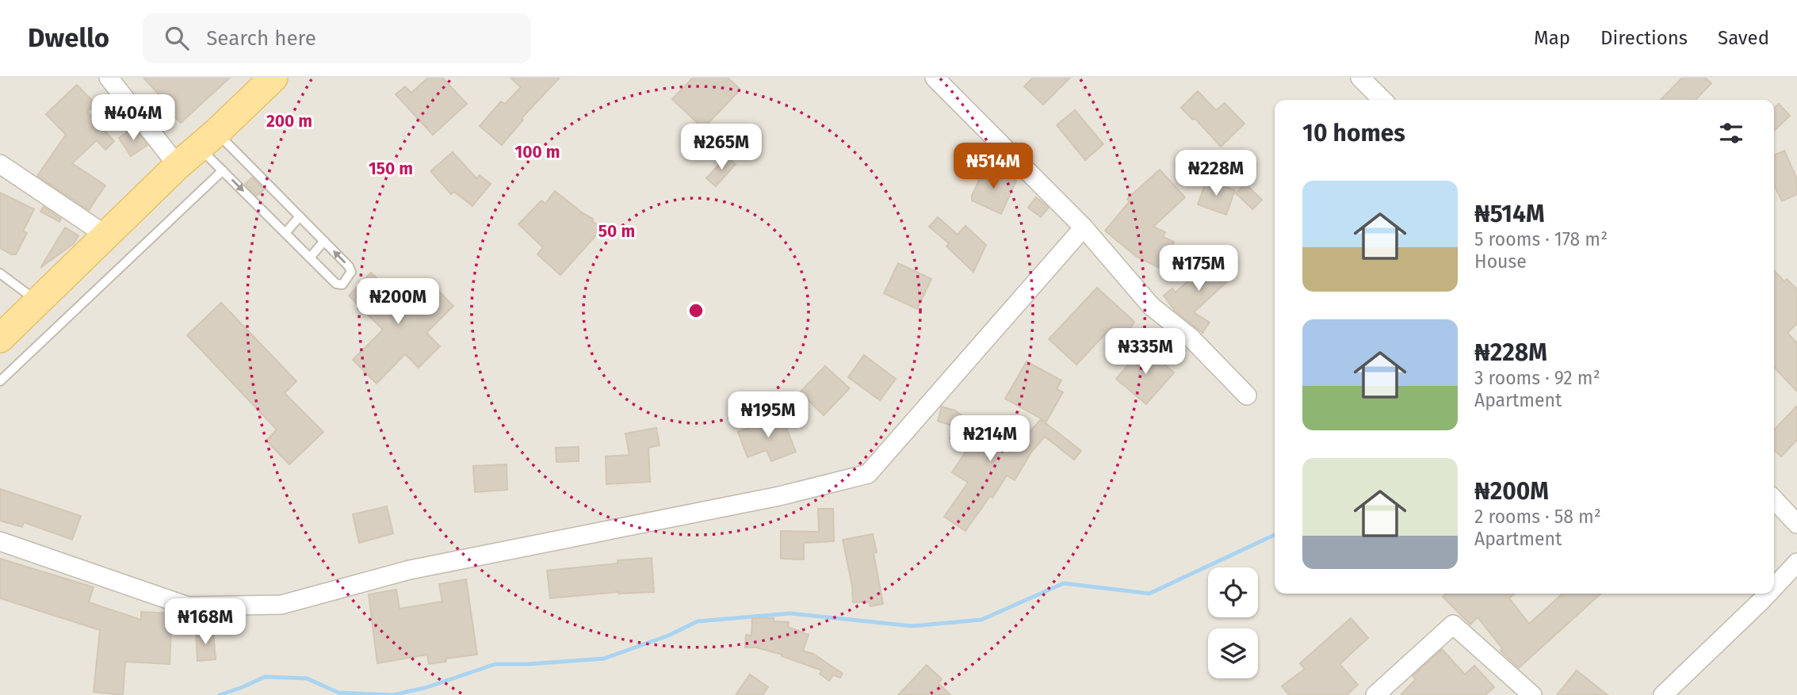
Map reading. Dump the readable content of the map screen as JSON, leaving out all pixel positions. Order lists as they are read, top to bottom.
{
  "page": {
    "header": "Dwello",
    "search": "Search here",
    "nav": ["Map", "Directions", "Saved"],
    "price": [
      "₦404M",
      "₦265M",
      "₦514M",
      "₦228M",
      "₦175M",
      "₦200M",
      "₦335M",
      "₦195M",
      "₦214M",
      "₦168M"
    ],
    "heading": "10 homes",
    "list": [
      {
        "name": "₦514M",
        "note": "5 rooms · 178 m² · House"
      },
      {
        "name": "₦228M",
        "note": "3 rooms · 92 m² · Apartment"
      },
      {
        "name": "₦200M",
        "note": "2 rooms · 58 m² · Apartment"
      }
    ]
  },
  "rings": [
    "200 m",
    "100 m",
    "150 m",
    "50 m"
  ]
}
